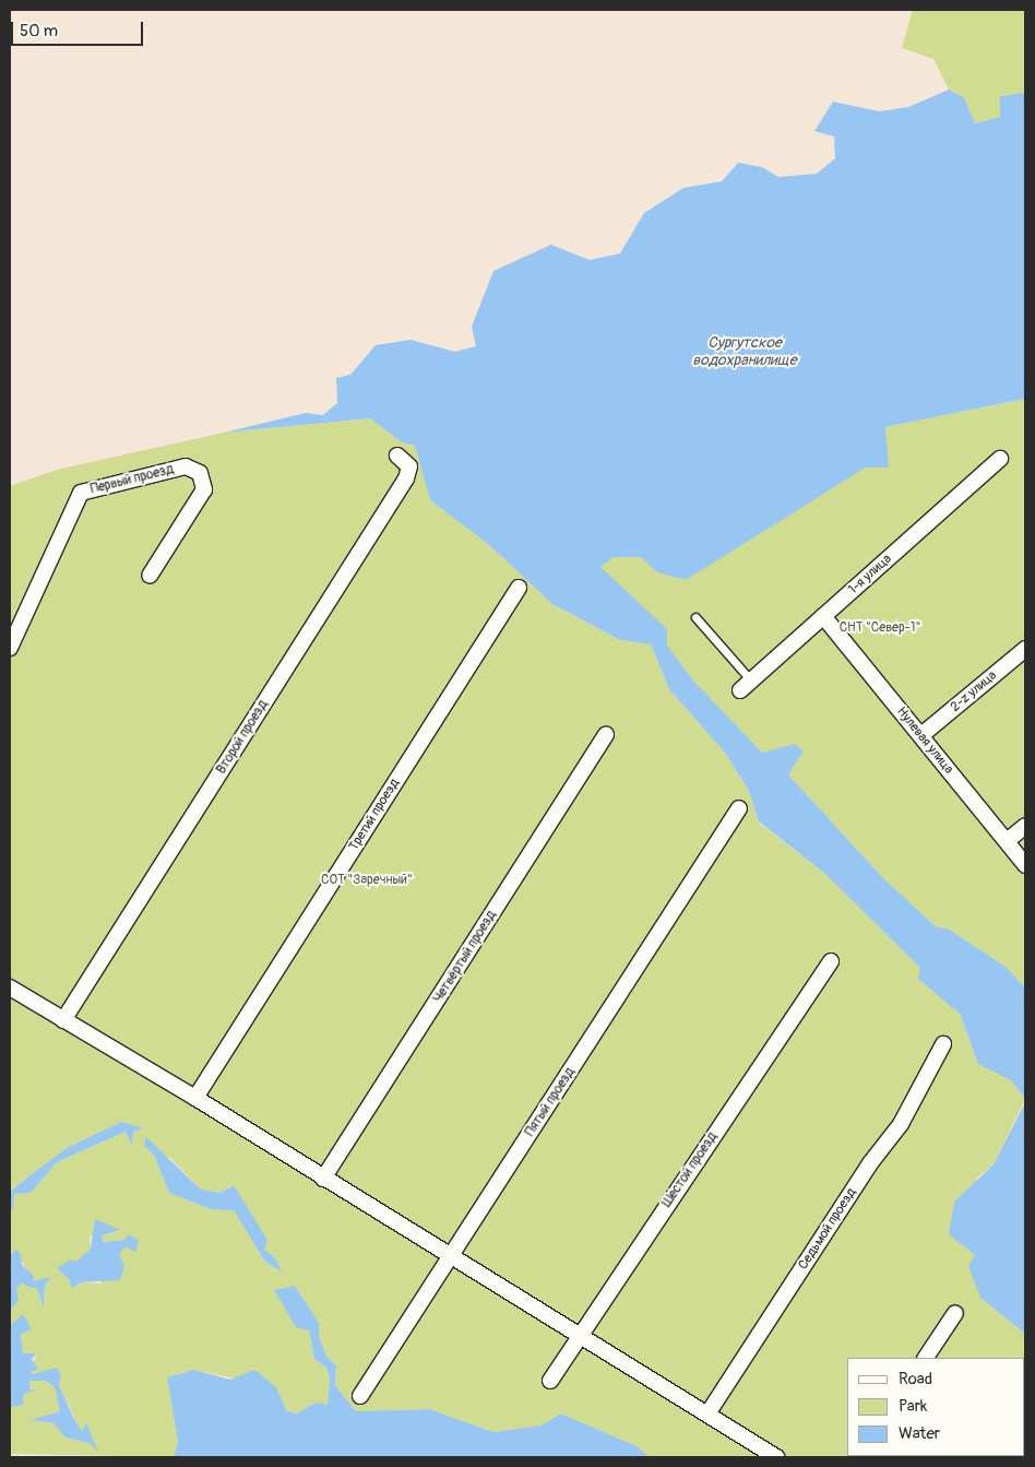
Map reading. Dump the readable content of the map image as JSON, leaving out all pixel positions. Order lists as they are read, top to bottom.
{
  "streets": {
    "street": [
      "Первый проезд",
      "1-я улица",
      "2-z улица",
      "Второй проезд",
      "Нулевая улица",
      "Третий проезд",
      "Четвёртый проезд",
      "Пятый проезд",
      "Шестой проезд",
      "Седьмой проезд"
    ]
  },
  "crossings": [
    ["1-я улица", "Нулевая улица"],
    ["2-z улица", "Нулевая улица"]
  ],
  "water": ["Сургутское водохранилище"],
  "parks": ["СНТ \"Север-1\"", "СОТ \"Заречный\""],
  "legend": ["Road", "Park", "Water"],
  "scale_bar": "50 m"
}
